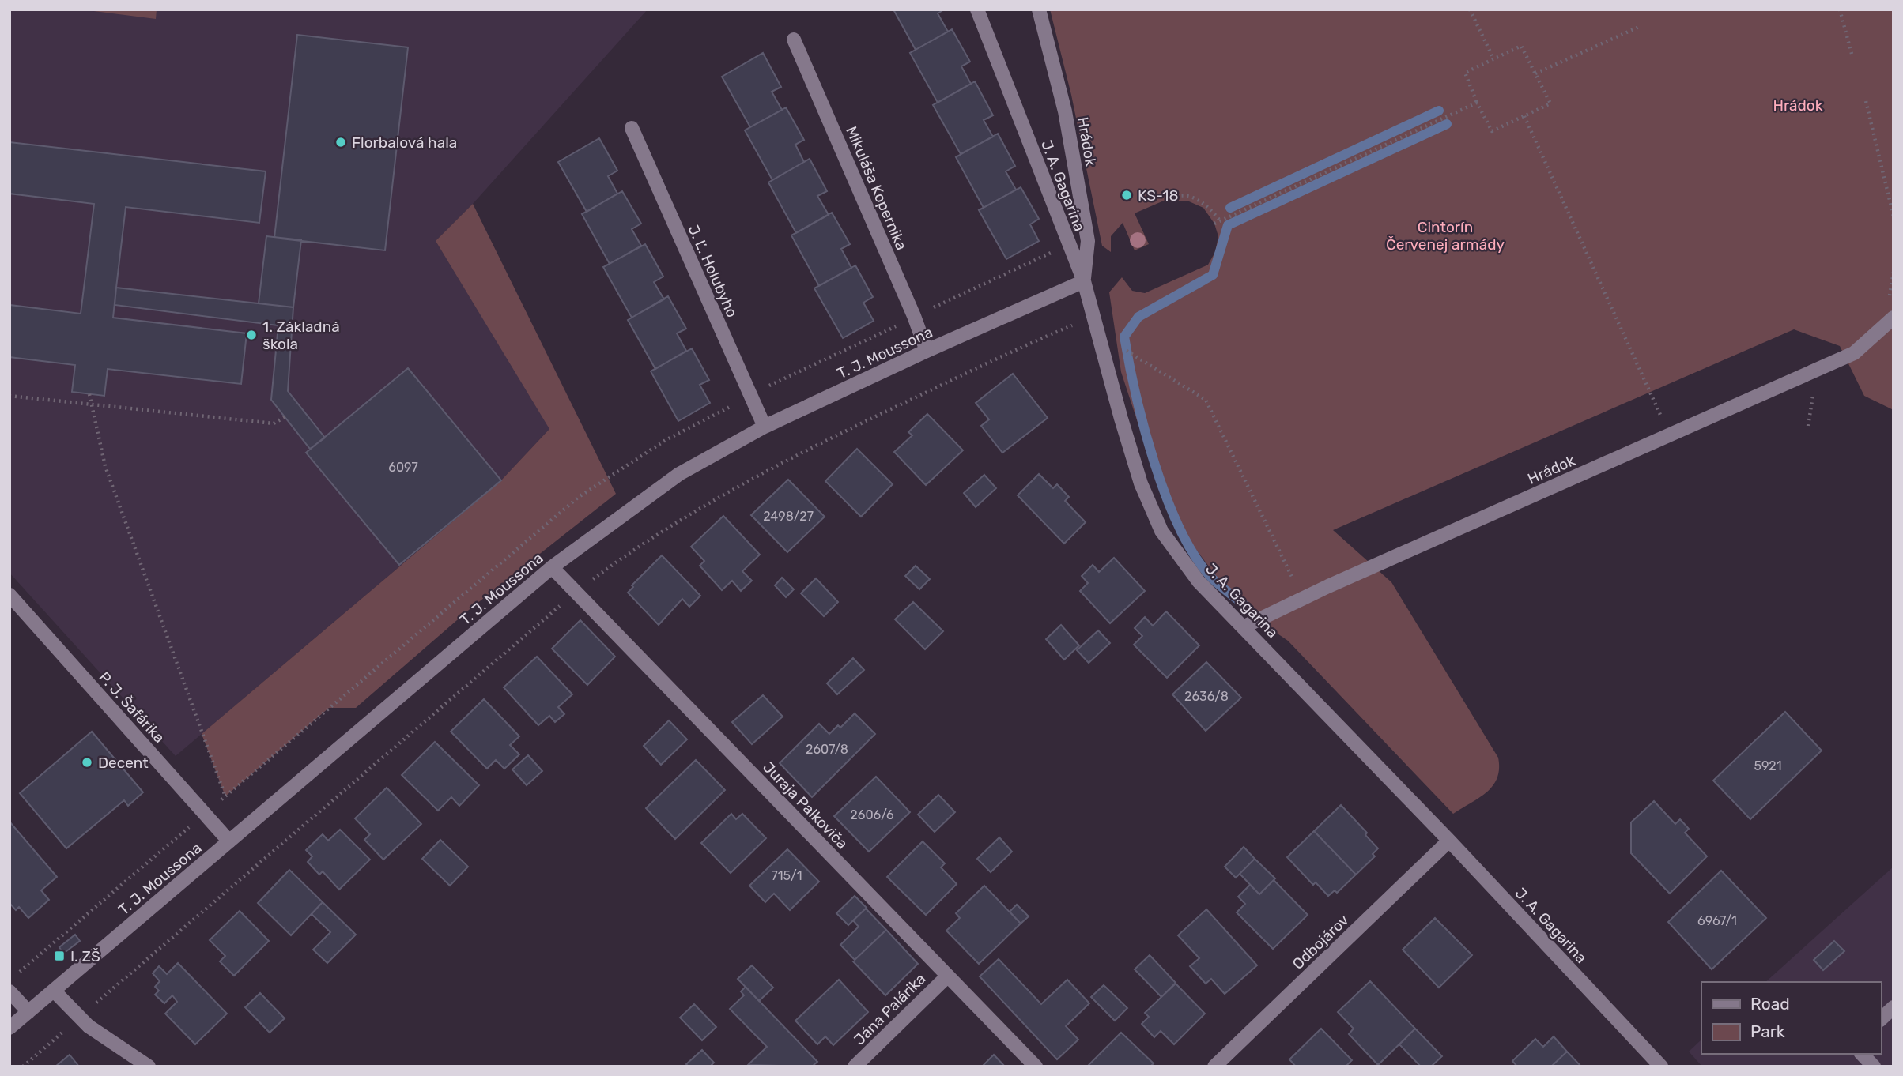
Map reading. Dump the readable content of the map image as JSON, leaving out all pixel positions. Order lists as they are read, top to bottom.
{
  "streets": {
    "street": [
      "Hrádok",
      "J. A. Gagarina",
      "Mikuláša Kopernika",
      "J. Ľ. Holubyho",
      "T. J. Moussona",
      "P. J. Šafárika",
      "Juraja Palkoviča",
      "Odbojárov",
      "Jána Palárika"
    ]
  },
  "crossings": [
    ["Hrádok", "J. A. Gagarina"],
    ["Hrádok", "T. J. Moussona"],
    ["J. A. Gagarina", "T. J. Moussona"],
    ["J. A. Gagarina", "Odbojárov"],
    ["Mikuláša Kopernika", "T. J. Moussona"],
    ["J. Ľ. Holubyho", "T. J. Moussona"],
    ["T. J. Moussona", "P. J. Šafárika"],
    ["T. J. Moussona", "Juraja Palkoviča"],
    ["Juraja Palkoviča", "Jána Palárika"]
  ],
  "parks": ["Hrádok", "Cintorín Červenej armády"],
  "places": {
    "other": [
      "Florbalová hala",
      "KS-18",
      "1. Základná škola",
      "Decent"
    ],
    "transit": ["I. ZŠ"]
  },
  "house_numbers": [
    "6097",
    "2498/27",
    "2636/8",
    "2607/8",
    "5921",
    "2606/6",
    "715/1",
    "6967/1"
  ],
  "legend": ["Road", "Park"]
}
